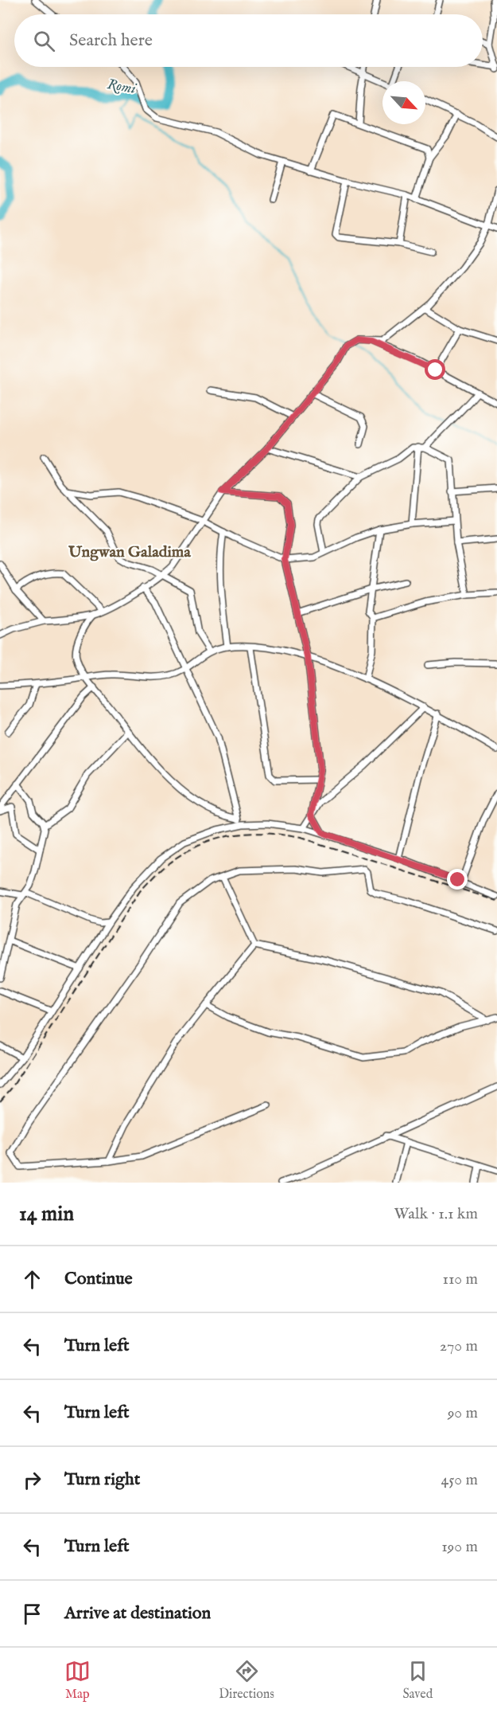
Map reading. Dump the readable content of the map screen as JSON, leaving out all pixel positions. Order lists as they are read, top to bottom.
{
  "districts": ["Ungwan Galadima"],
  "water": ["Romi"],
  "north": "bottom right",
  "page": {
    "search": "Search here",
    "heading": ["14 min", "Walk · 1.1 km"],
    "list": [
      ["Continue", "110 m"],
      ["Turn left", "270 m"],
      ["Turn left", "90 m"],
      ["Turn right", "450 m"],
      ["Turn left", "190 m"],
      "Arrive at destination"
    ],
    "nav": ["Map", "Directions", "Saved"]
  }
}
